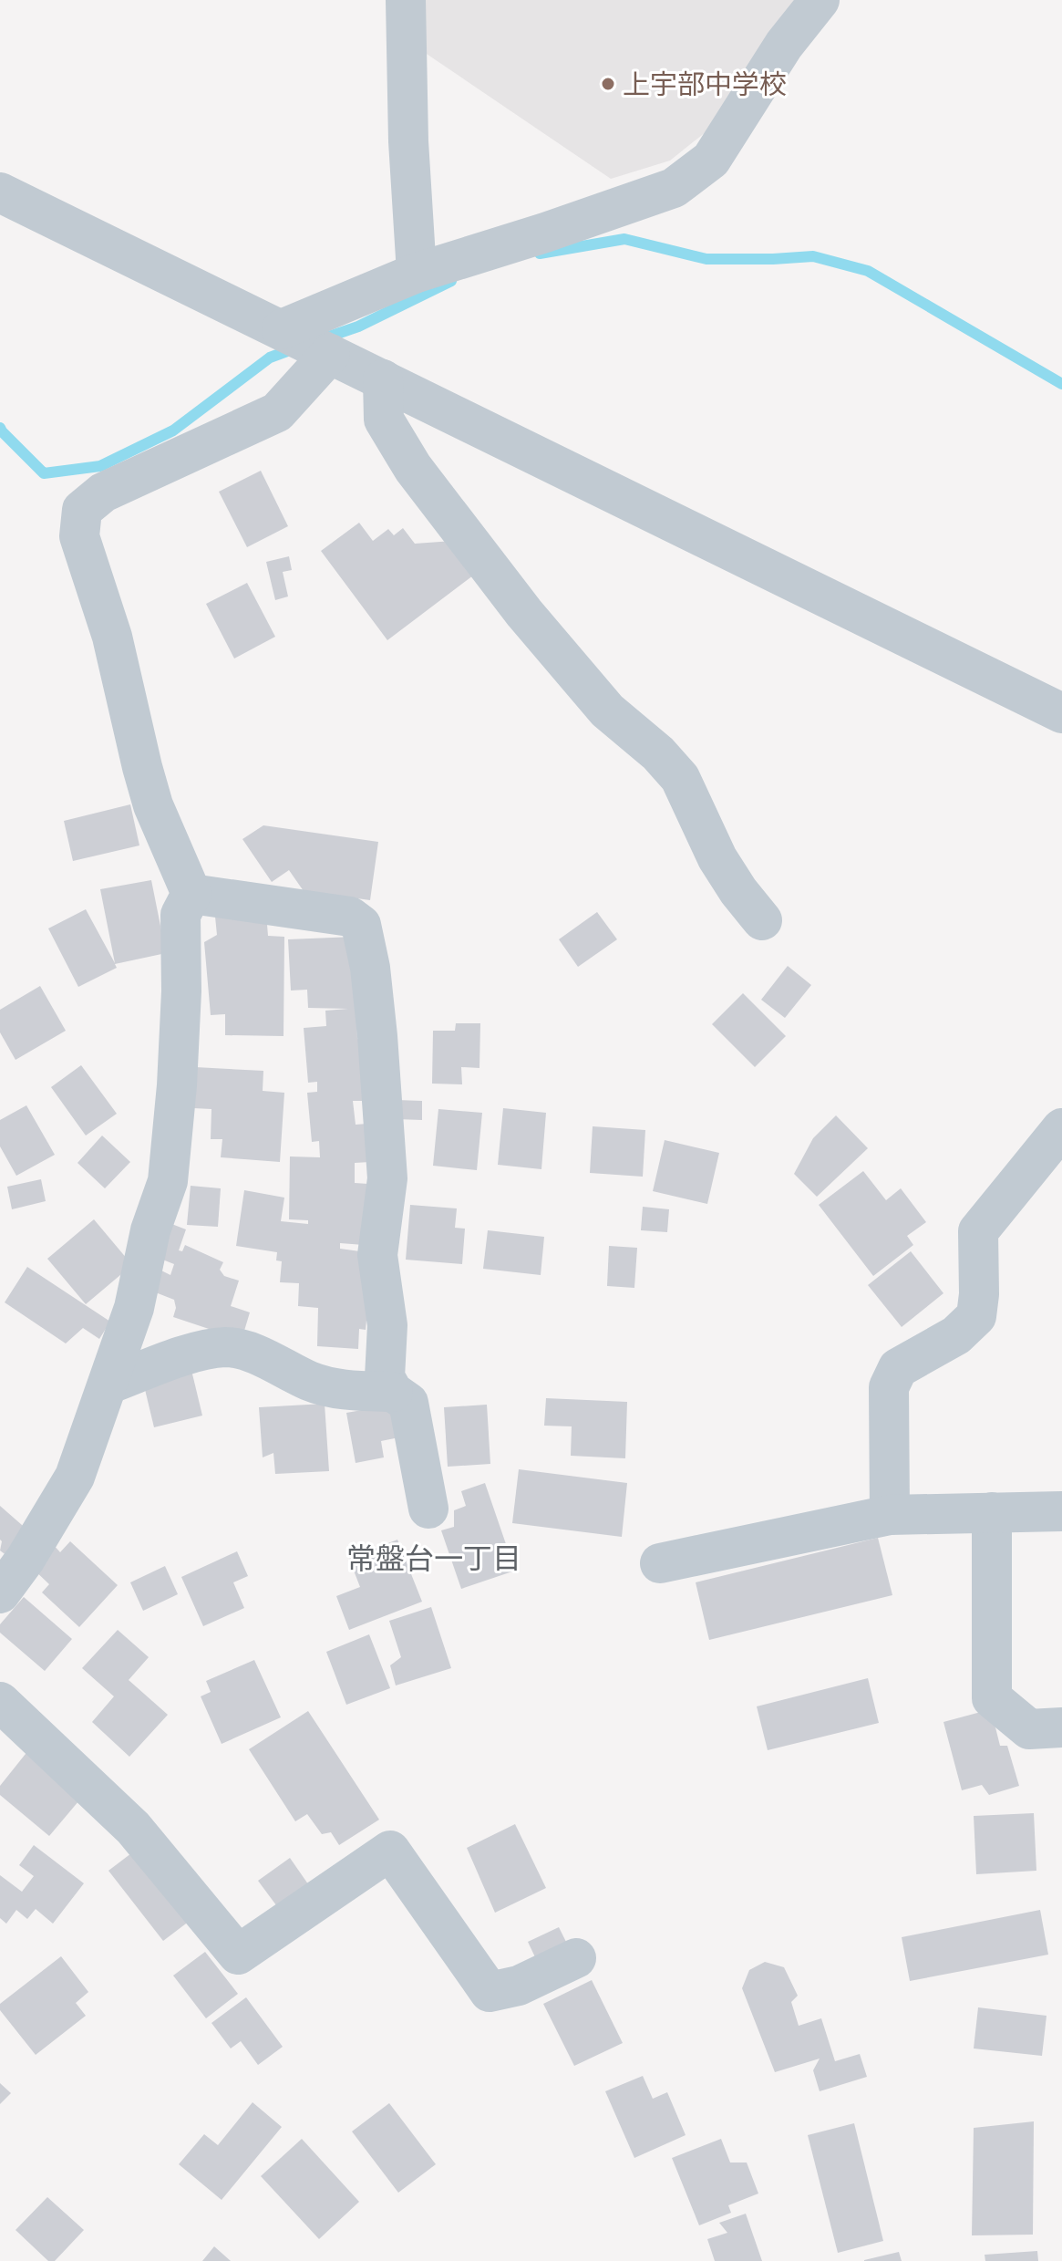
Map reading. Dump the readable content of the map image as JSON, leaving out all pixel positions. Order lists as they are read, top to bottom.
{
  "districts": ["常盤台一丁目"],
  "places": ["上宇部中学校"]
}
